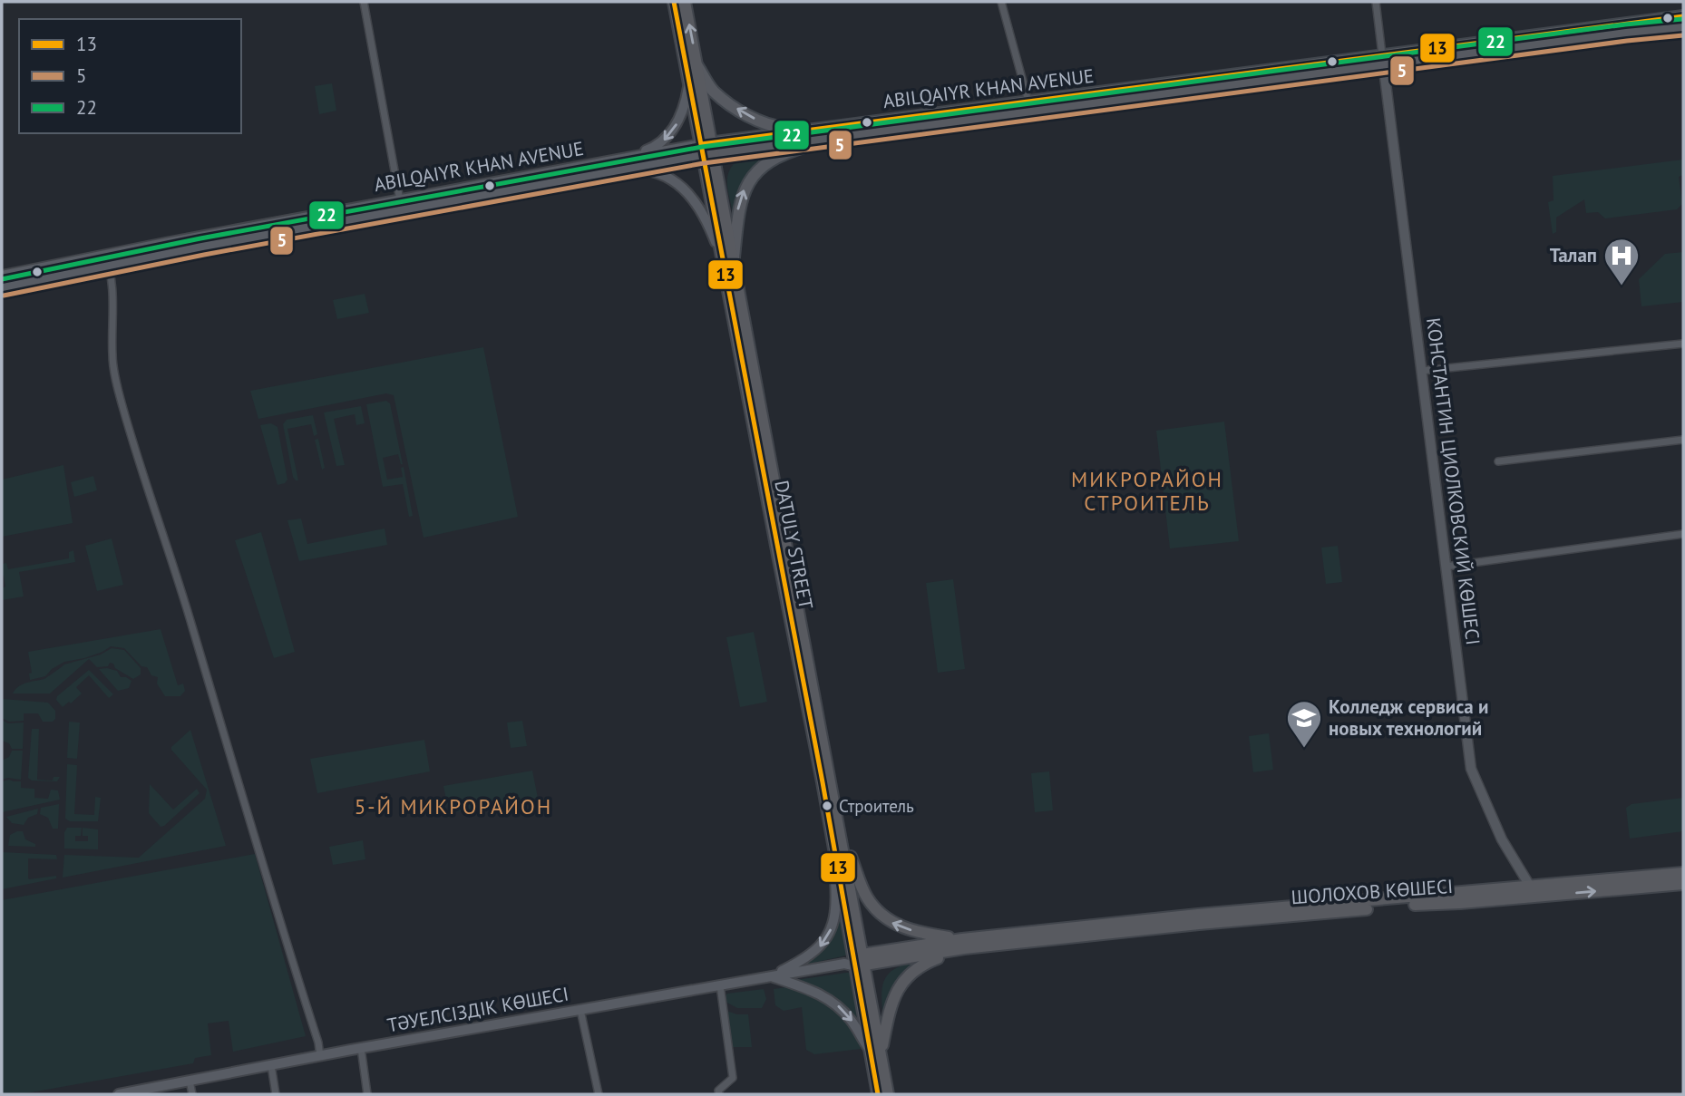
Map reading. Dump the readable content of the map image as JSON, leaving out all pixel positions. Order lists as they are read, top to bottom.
{
  "streets": {
    "highway": ["DATULY STREET", "ШОЛОХОВ КӨШЕСІ"],
    "main road": ["ABILQAIYR KHAN AVENUE", "ТӘУЕЛСІЗДІК КӨШЕСІ"],
    "street": ["КОНСТАНТИН ЦИОЛКОВСКИЙ КӨШЕСІ"]
  },
  "crossings": [
    ["ABILQAIYR KHAN AVENUE", "КОНСТАНТИН ЦИОЛКОВСКИЙ КӨШЕСІ"],
    ["ABILQAIYR KHAN AVENUE", "DATULY STREET"],
    ["КОНСТАНТИН ЦИОЛКОВСКИЙ КӨШЕСІ", "ШОЛОХОВ КӨШЕСІ"],
    ["DATULY STREET", "ТӘУЕЛСІЗДІК КӨШЕСІ"]
  ],
  "districts": ["МИКРОРАЙОН СТРОИТЕЛЬ", "5-Й МИКРОРАЙОН"],
  "places": {
    "hospital": ["Талап"],
    "school or university": ["Колледж сервиса и новых технологий"],
    "other": ["Строитель"]
  },
  "lines": ["transit line 13", "transit line 22", "transit line 5"],
  "legend": ["13", "5", "22"]
}
